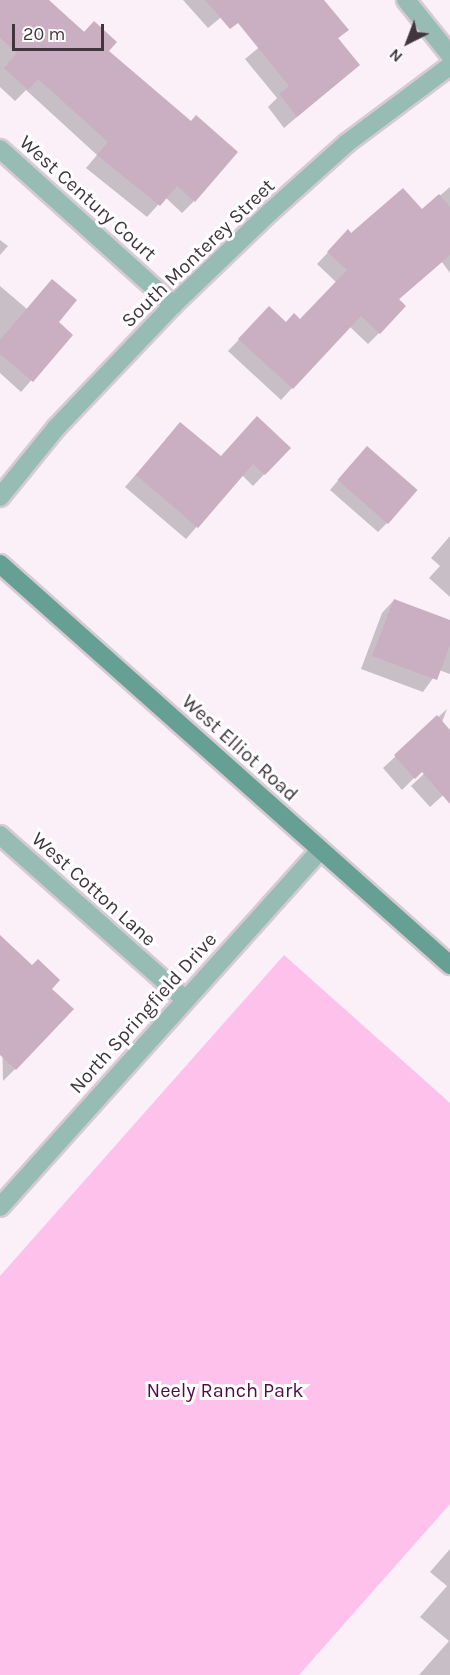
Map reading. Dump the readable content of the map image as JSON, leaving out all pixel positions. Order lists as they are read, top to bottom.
{
  "streets": {
    "main road": ["West Elliot Road"],
    "street": [
      "West Century Court",
      "South Monterey Street",
      "West Cotton Lane",
      "North Springfield Drive"
    ]
  },
  "crossings": [
    ["West Century Court", "South Monterey Street"],
    ["West Elliot Road", "North Springfield Drive"],
    ["West Cotton Lane", "North Springfield Drive"]
  ],
  "parks": ["Neely Ranch Park"],
  "scale_bar": "20 m",
  "north": "bottom left"
}
